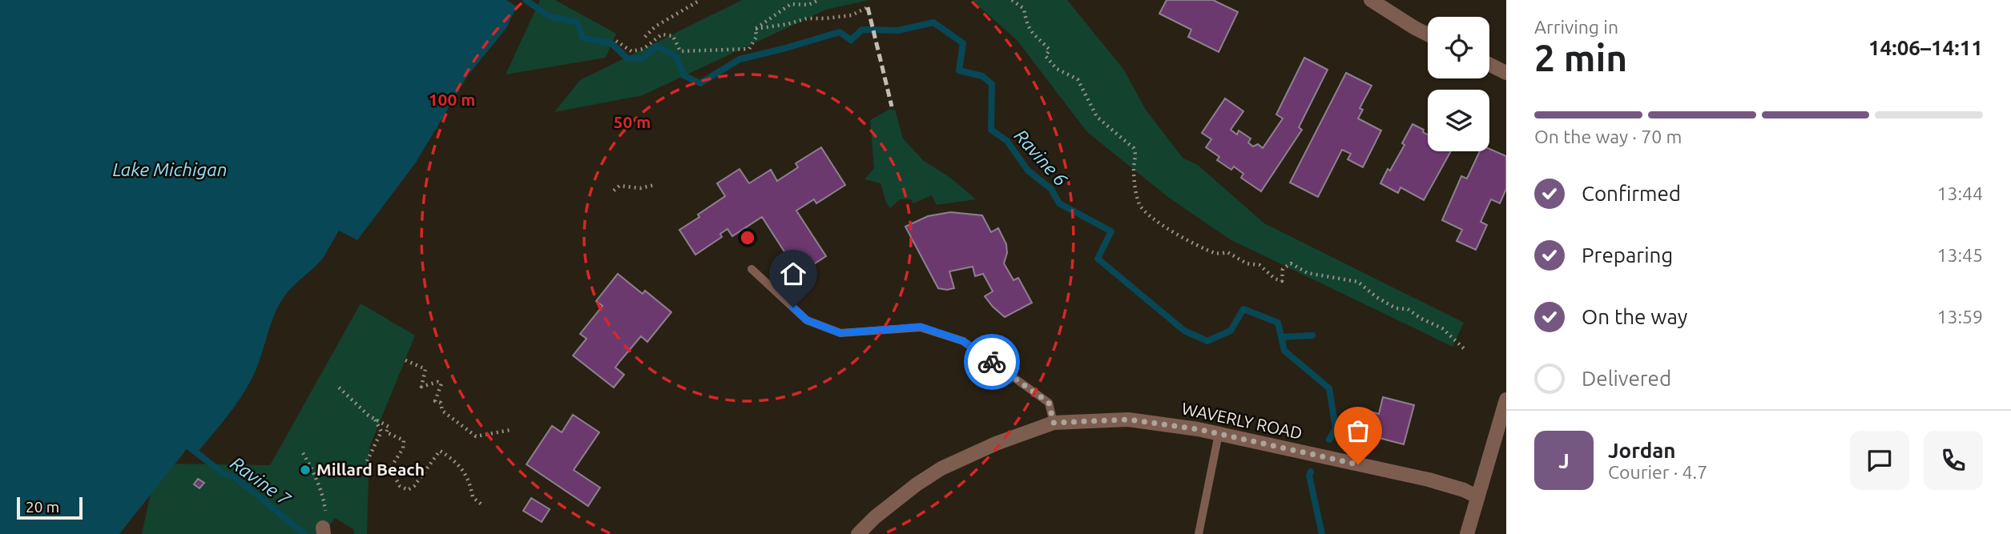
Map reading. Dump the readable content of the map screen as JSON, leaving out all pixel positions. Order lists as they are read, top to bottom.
{
  "streets": {
    "street": ["WAVERLY ROAD"]
  },
  "water": ["Ravine 6", "Lake Michigan", "Ravine 7"],
  "places": ["Millard Beach"],
  "scale_bar": "20 m",
  "page": {
    "heading": ["2 min", "Arriving in", "14:06–14:11"],
    "panel": ["Jordan", "Courier · 4.7"],
    "bar": "On the way · 70 m",
    "list": [
      ["Confirmed", "13:44"],
      ["Preparing", "13:45"],
      ["On the way", "13:59"],
      "Delivered"
    ],
    "round": "J",
    "scale": "20 m"
  },
  "rings": ["100 m", "50 m"]
}
